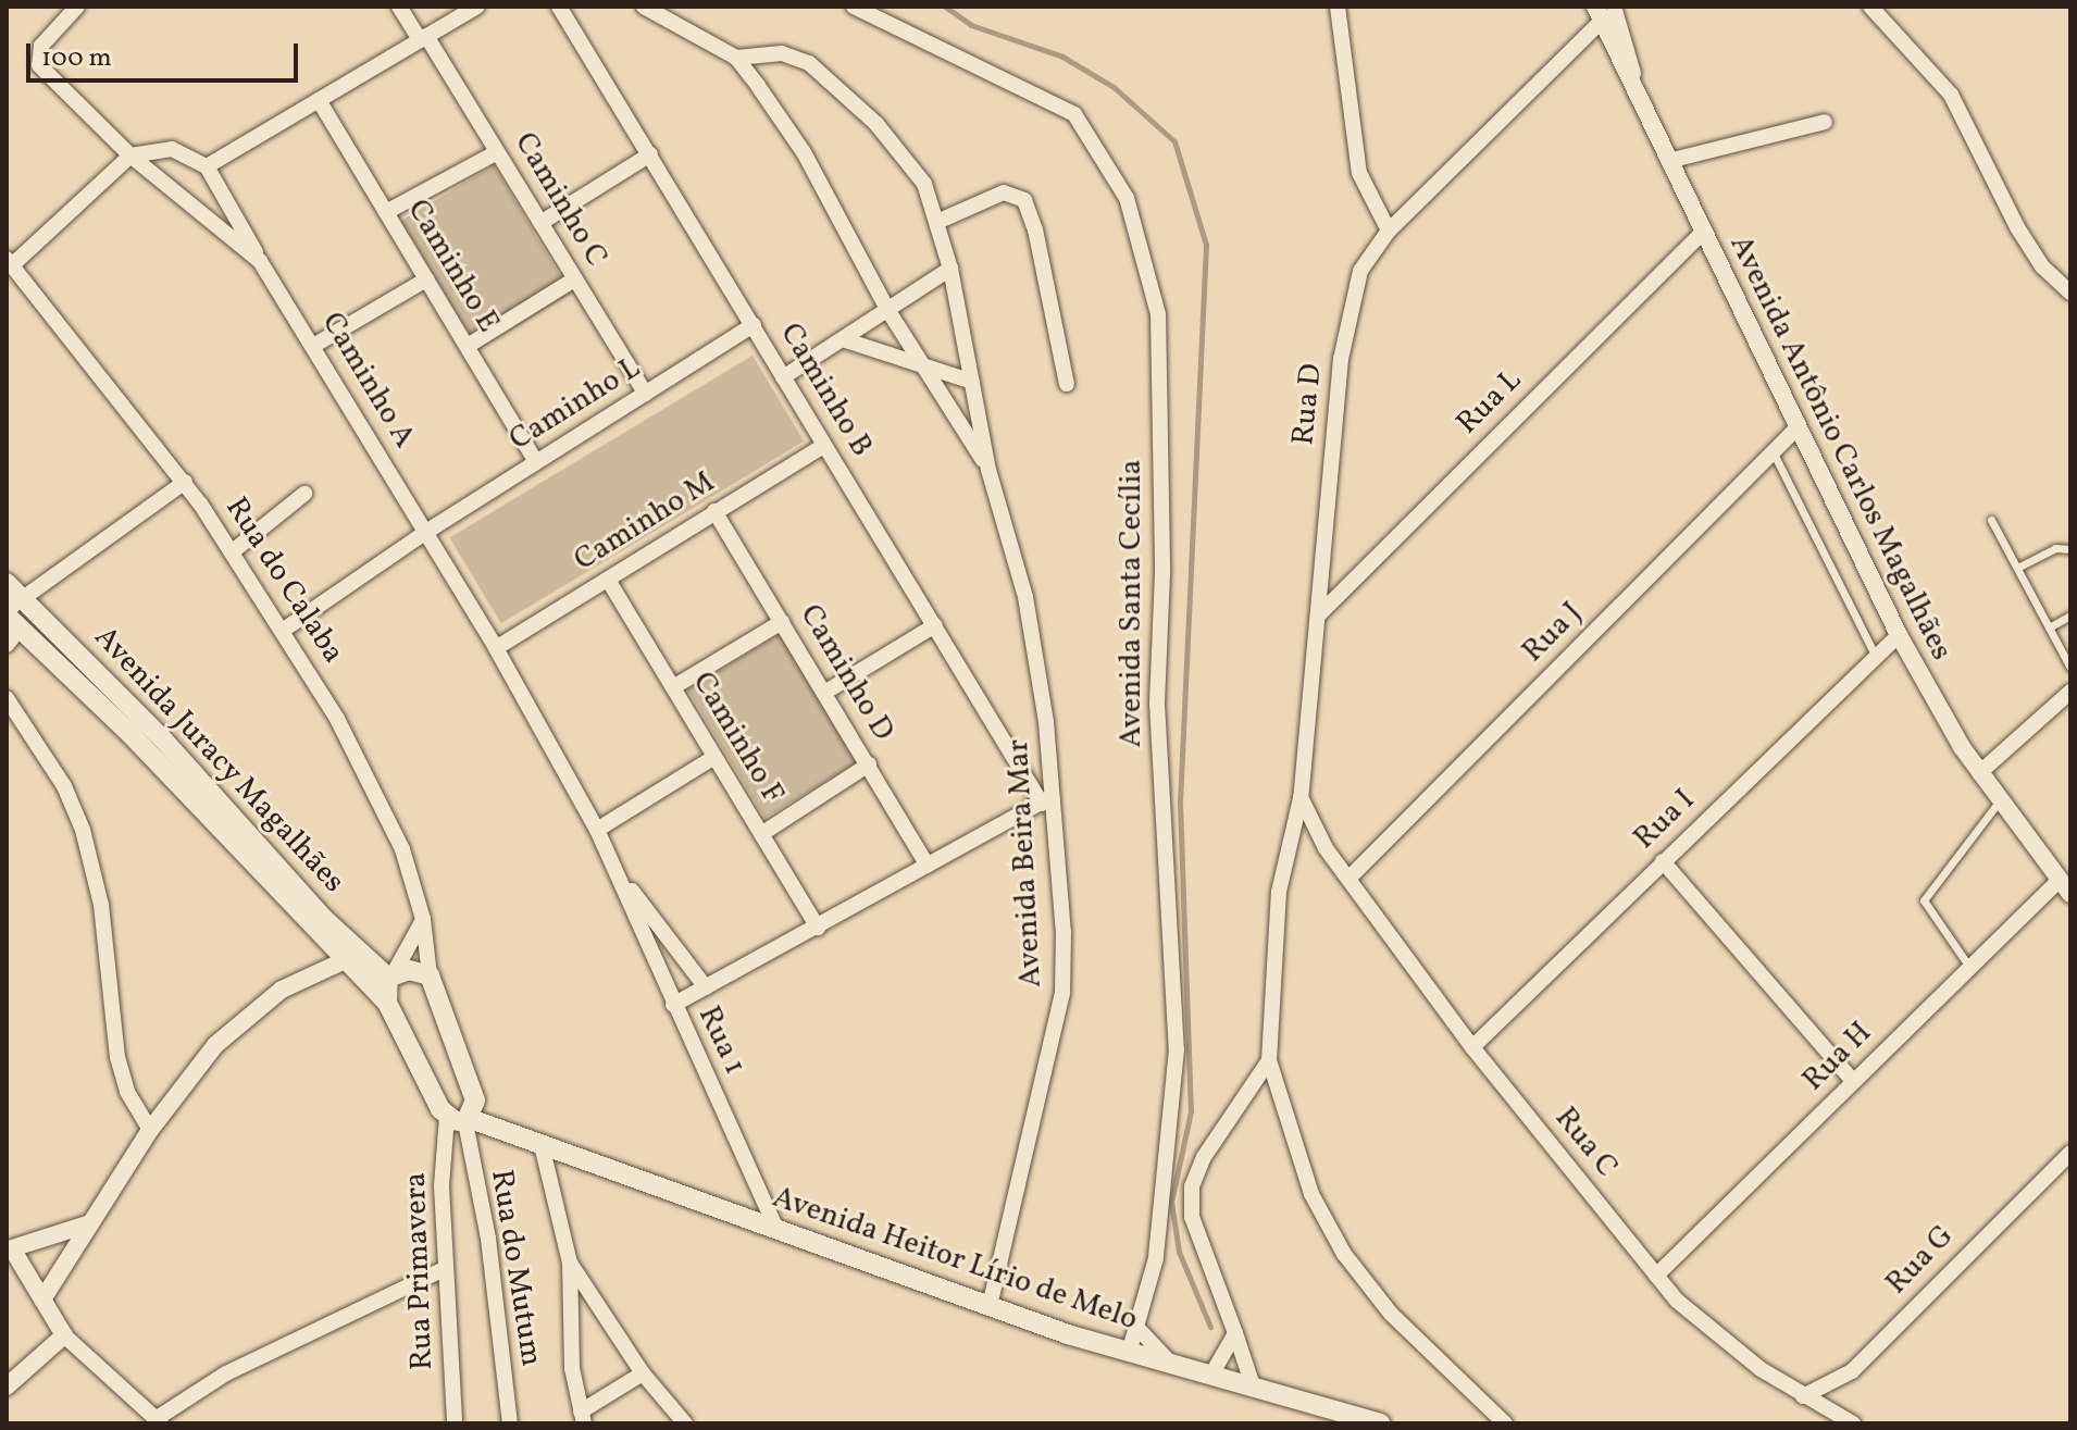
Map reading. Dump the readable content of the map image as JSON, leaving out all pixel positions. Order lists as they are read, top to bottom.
{
  "streets": {
    "main road": ["Avenida Juracy Magalhães", "Avenida Heitor Lírio de Melo"],
    "street": [
      "Caminho C",
      "Caminho E",
      "Caminho A",
      "Caminho B",
      "Rua L",
      "Caminho L",
      "Rua D",
      "Avenida Antônio Carlos Magalhães",
      "Caminho M",
      "Rua do Calaba",
      "Avenida Santa Cecília",
      "Rua J",
      "Caminho D",
      "Caminho F",
      "Rua I",
      "Avenida Beira Mar",
      "Rua 1",
      "Rua H",
      "Rua C",
      "Rua G",
      "Rua do Mutum",
      "Rua Primavera"
    ]
  },
  "crossings": [
    ["Caminho C", "Caminho L"],
    ["Caminho E", "Caminho L"],
    ["Caminho A", "Caminho L"],
    ["Caminho A", "Rua 1"],
    ["Caminho B", "Caminho L"],
    ["Caminho B", "Caminho M"],
    ["Caminho B", "Avenida Beira Mar"],
    ["Rua L", "Rua D"],
    ["Rua L", "Avenida Antônio Carlos Magalhães"],
    ["Caminho L", "Rua do Calaba"],
    ["Caminho L", "Rua 1"],
    ["Rua D", "Avenida Antônio Carlos Magalhães"],
    ["Rua D", "Rua J"],
    ["Rua D", "Rua C"],
    ["Avenida Antônio Carlos Magalhães", "Rua J"],
    ["Avenida Antônio Carlos Magalhães", "Rua I"],
    ["Avenida Antônio Carlos Magalhães", "Rua H"],
    ["Caminho M", "Caminho D"],
    ["Caminho M", "Caminho F"],
    ["Caminho M", "Rua 1"],
    ["Avenida Santa Cecília", "Avenida Heitor Lírio de Melo"],
    ["Rua J", "Rua C"],
    ["Rua I", "Rua C"],
    ["Avenida Beira Mar", "Avenida Heitor Lírio de Melo"],
    ["Rua 1", "Avenida Heitor Lírio de Melo"],
    ["Rua H", "Rua C"],
    ["Rua C", "Rua G"],
    ["Avenida Heitor Lírio de Melo", "Rua do Mutum"],
    ["Avenida Heitor Lírio de Melo", "Rua Primavera"],
    ["Rua do Mutum", "Rua Primavera"]
  ],
  "scale_bar": "100 m"
}
